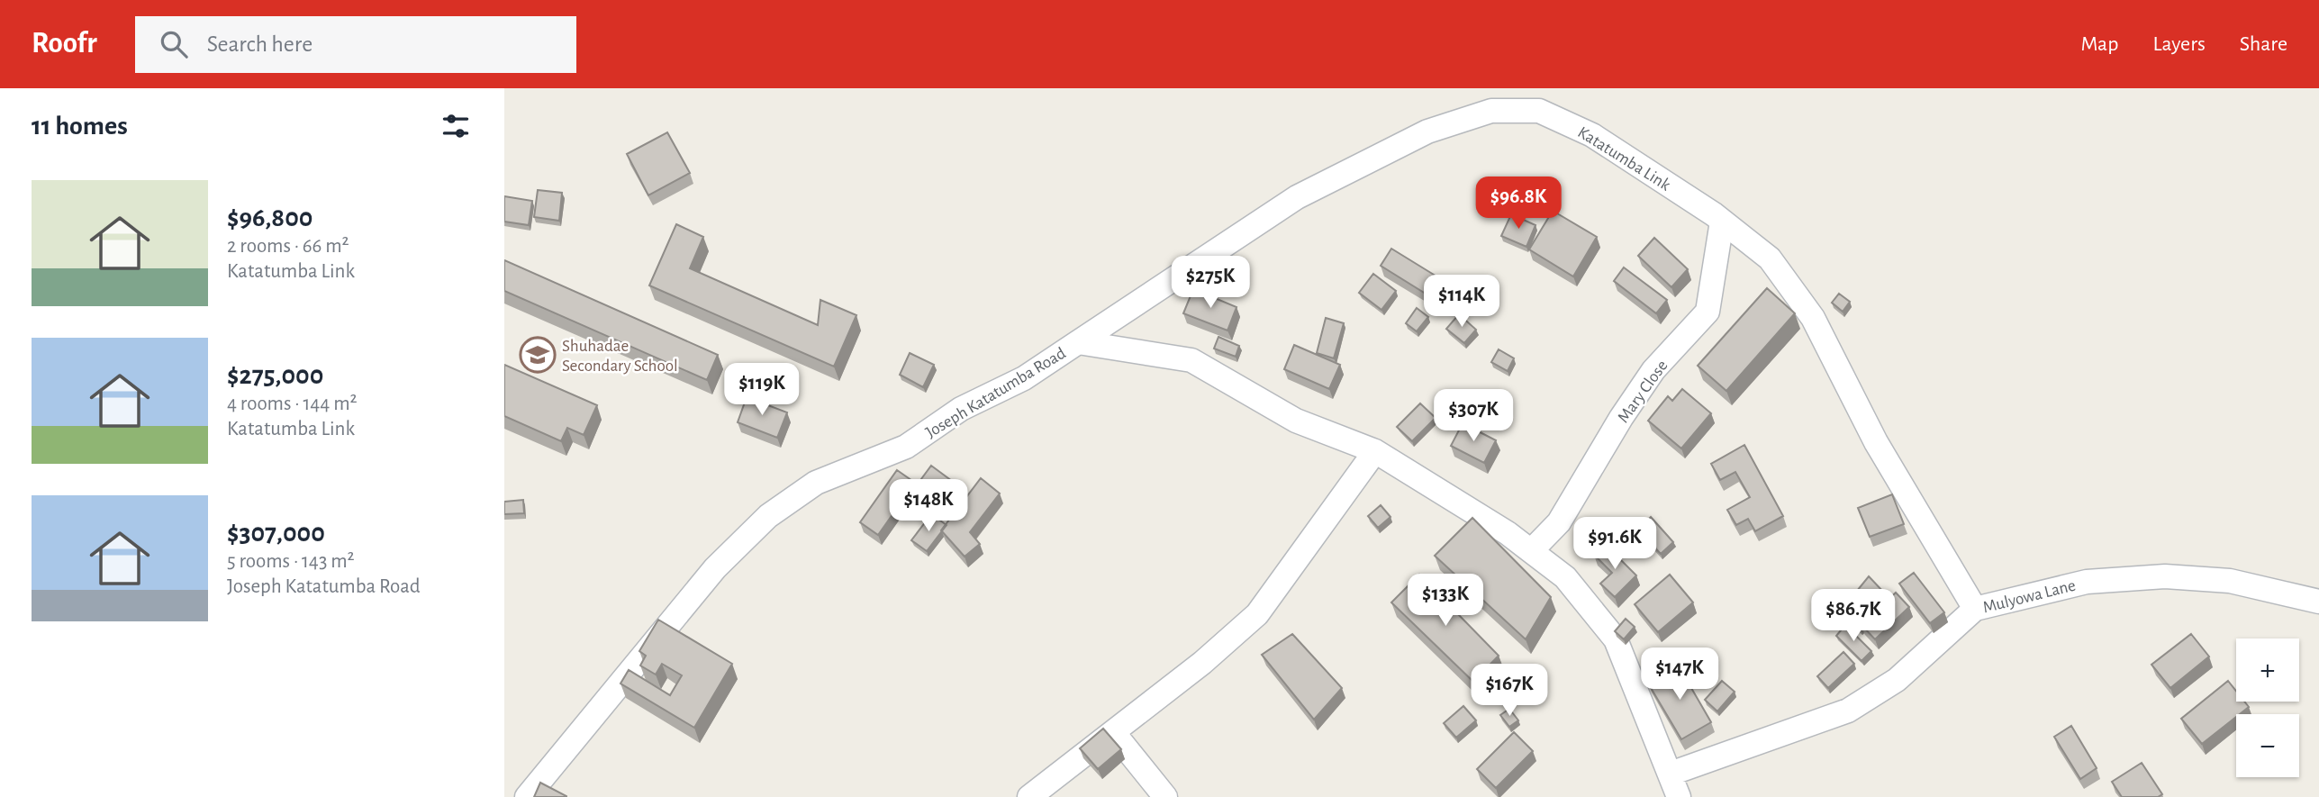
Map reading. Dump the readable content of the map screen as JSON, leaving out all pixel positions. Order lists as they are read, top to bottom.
{
  "streets": {
    "street": [
      "Katatumba Link",
      "Mary Close",
      "Joseph Katatumba Road",
      "Mulyowa Lane"
    ]
  },
  "crossings": [
    ["Katatumba Link", "Mary Close"],
    ["Katatumba Link", "Joseph Katatumba Road"],
    ["Katatumba Link", "Mulyowa Lane"],
    ["Mary Close", "Joseph Katatumba Road"],
    ["Joseph Katatumba Road", "Mulyowa Lane"]
  ],
  "places": {
    "school or university": ["Shuhadae Secondary School"]
  },
  "page": {
    "header": "Roofr",
    "search": "Search here",
    "nav": ["Map", "Layers", "Share"],
    "heading": "11 homes",
    "list": [
      {
        "name": "$96,800",
        "note": "2 rooms · 66 m² · Katatumba Link"
      },
      {
        "name": "$275,000",
        "note": "4 rooms · 144 m² · Katatumba Link"
      },
      {
        "name": "$307,000",
        "note": "5 rooms · 143 m² · Joseph Katatumba Road"
      }
    ],
    "price": [
      "$96.8K",
      "$275K",
      "$114K",
      "$119K",
      "$307K",
      "$148K",
      "$91.6K",
      "$133K",
      "$86.7K",
      "$147K",
      "$167K"
    ],
    "map_buttons": ["+", "−"]
  }
}
